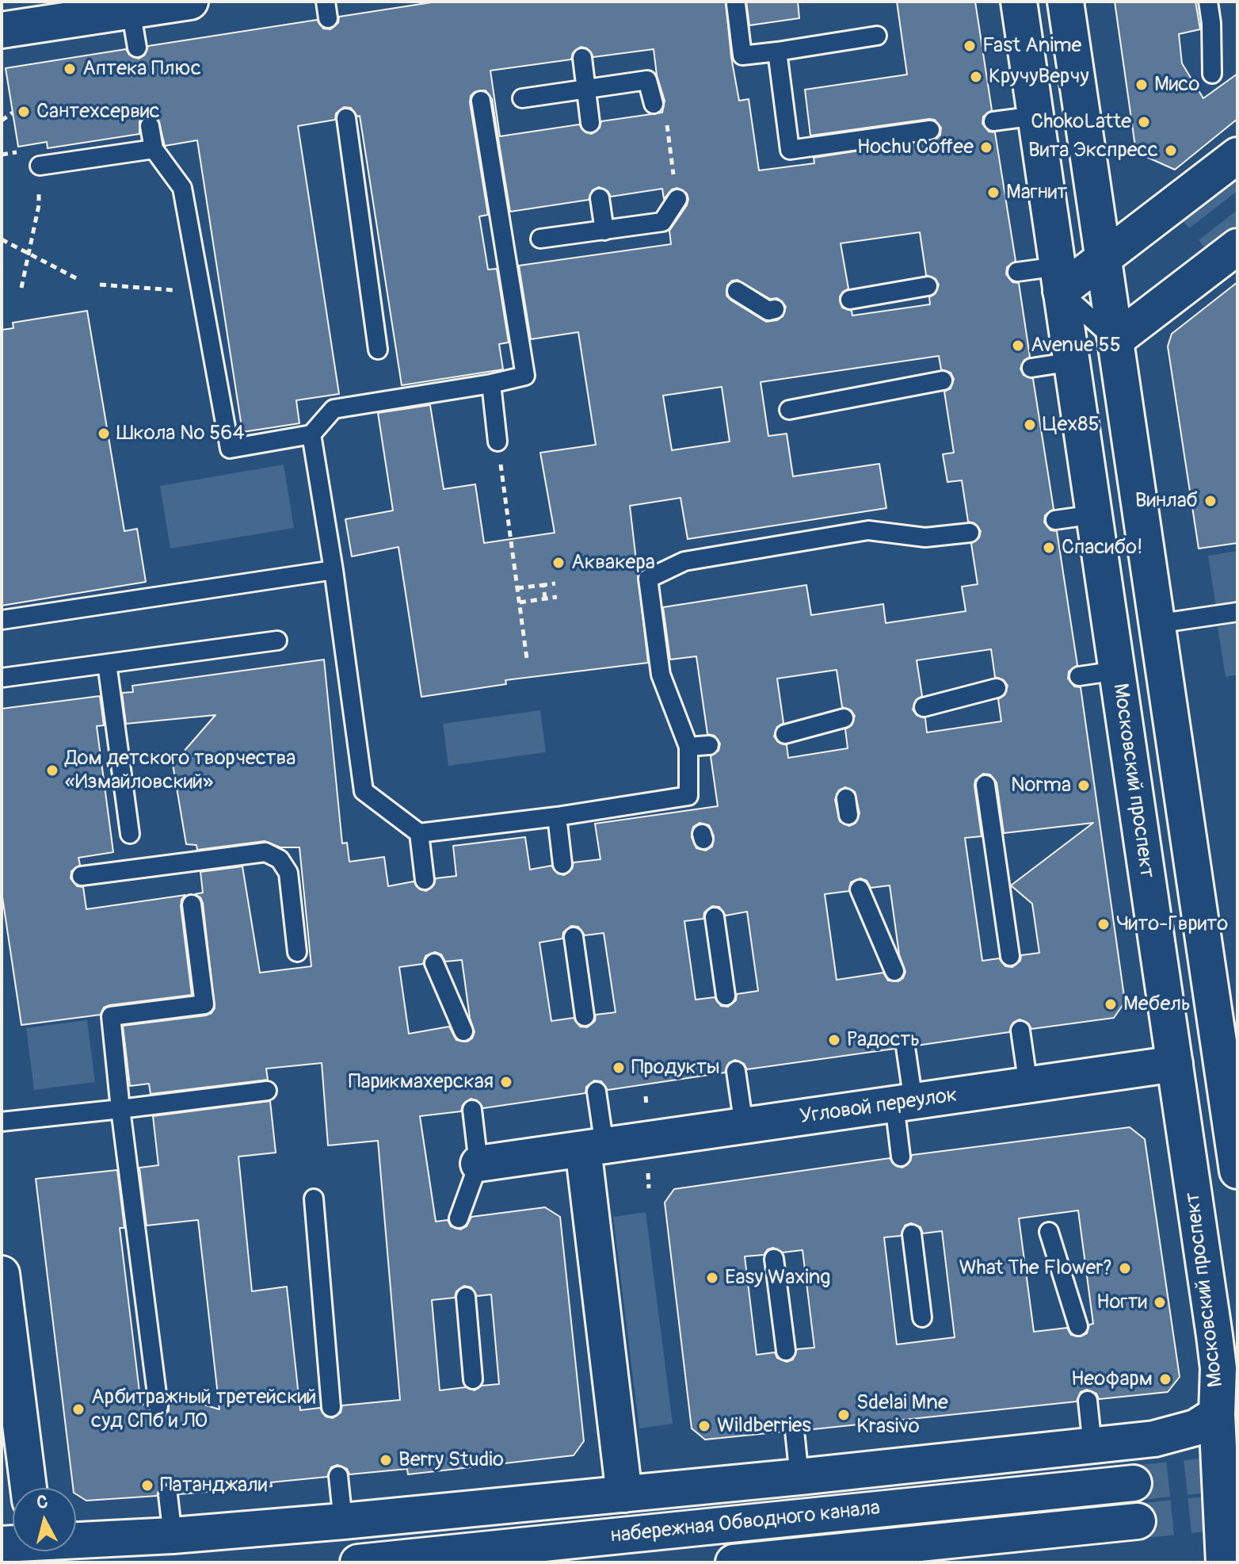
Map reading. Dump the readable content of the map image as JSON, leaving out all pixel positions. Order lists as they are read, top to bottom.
{
  "streets": {
    "main road": ["Московский проспект", "Угловой переулок", "набережная Обводного канала"]
  },
  "crossings": [
    ["Московский проспект", "Угловой переулок"]
  ],
  "places": [
    "Fast Anime",
    "Аптека Плюс",
    "КручуВерчу",
    "Мисо",
    "Сантехсервис",
    "ChokoLatte",
    "Hochu Coffee",
    "Вита Экспресс",
    "Магнит",
    "Avenue 55",
    "Цех85",
    "Школа № 564",
    "Винлаб",
    "Спасибо!",
    "Аквакера",
    "Дом детского творчества «Измайловский»",
    "Norma",
    "Чито-Гврито",
    "Мебель",
    "Радость",
    "Продукты",
    "Парикмахерская",
    "What The Flower?",
    "Easy Waxing",
    "Ногти",
    "Неофарм",
    "Арбитражный третейский суд СПб и ЛО",
    "Sdelai Mne Krasivo",
    "Wildberries",
    "Berry Studio",
    "Патанджали"
  ],
  "north": "top"
}
